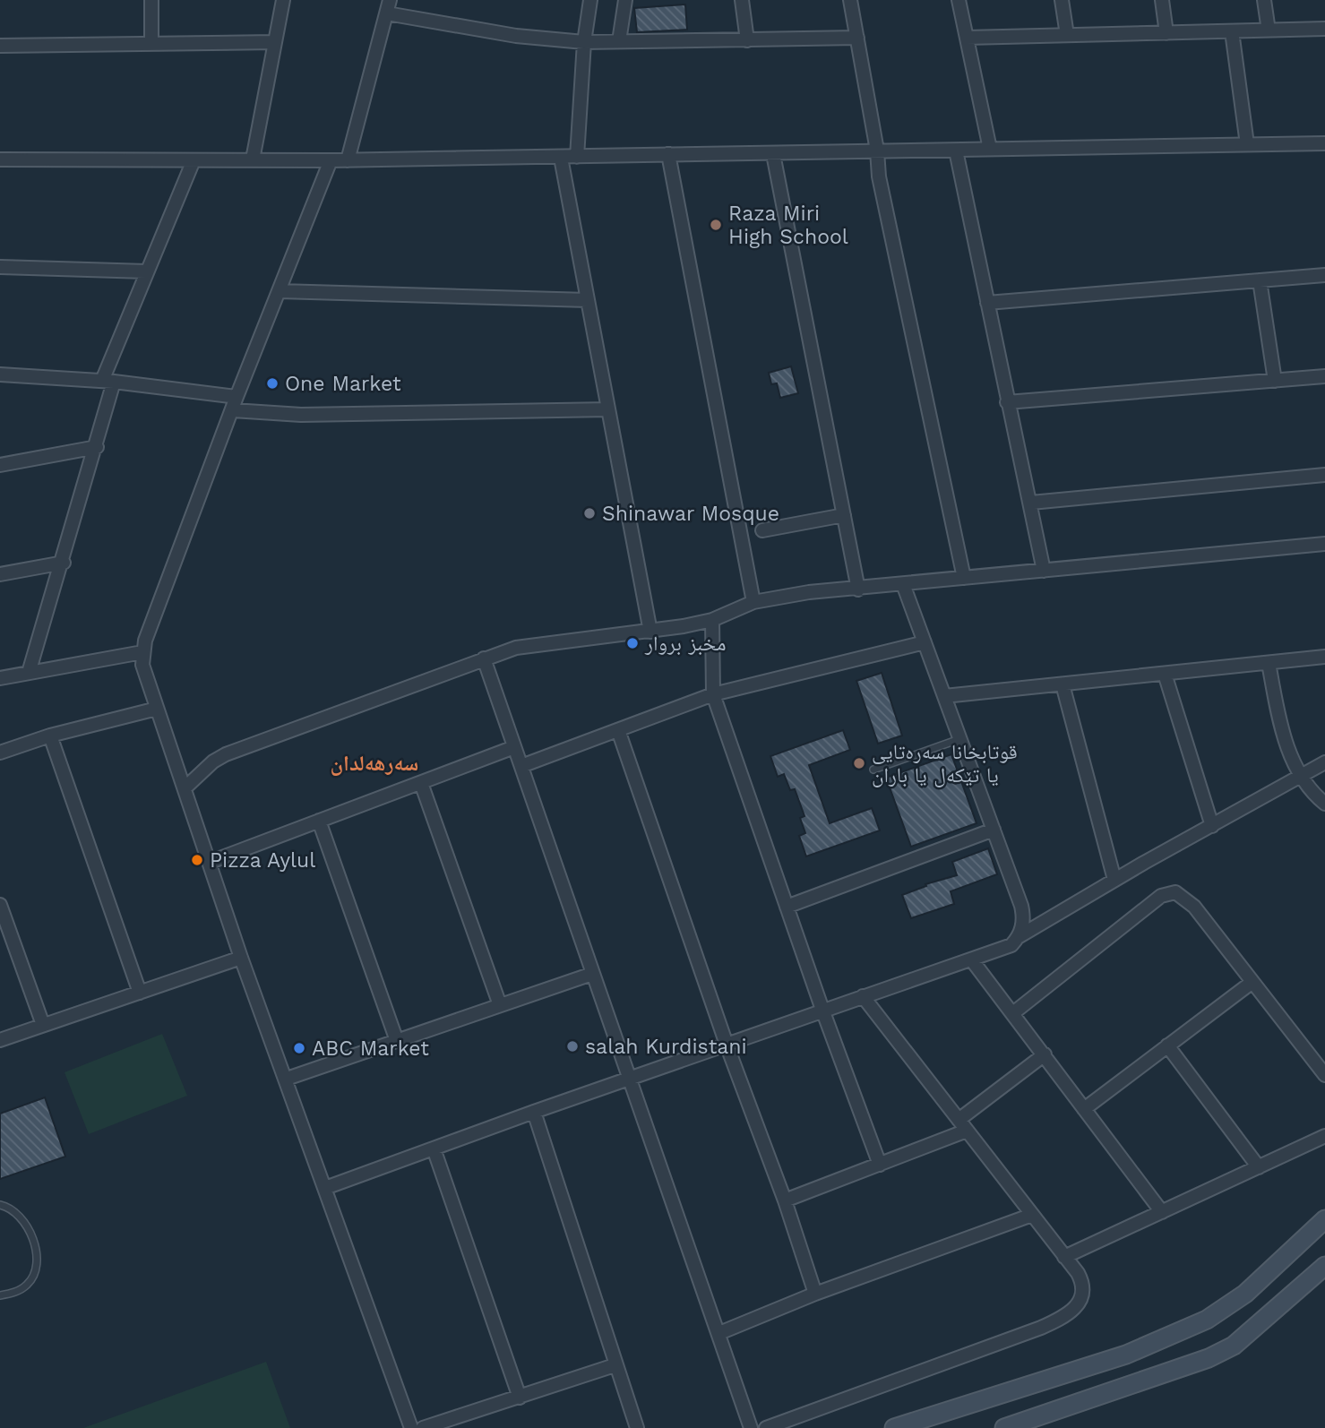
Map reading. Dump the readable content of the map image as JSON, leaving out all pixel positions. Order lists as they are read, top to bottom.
{
  "districts": ["سەرهەلدان"],
  "places": [
    "Raza Miri High School",
    "One Market",
    "Shinawar Mosque",
    "مخبز بروار",
    "قوتابخانا سەرەتایی یا تێکەل یا باران",
    "Pizza Aylul",
    "salah Kurdistani",
    "ABC Market"
  ]
}
